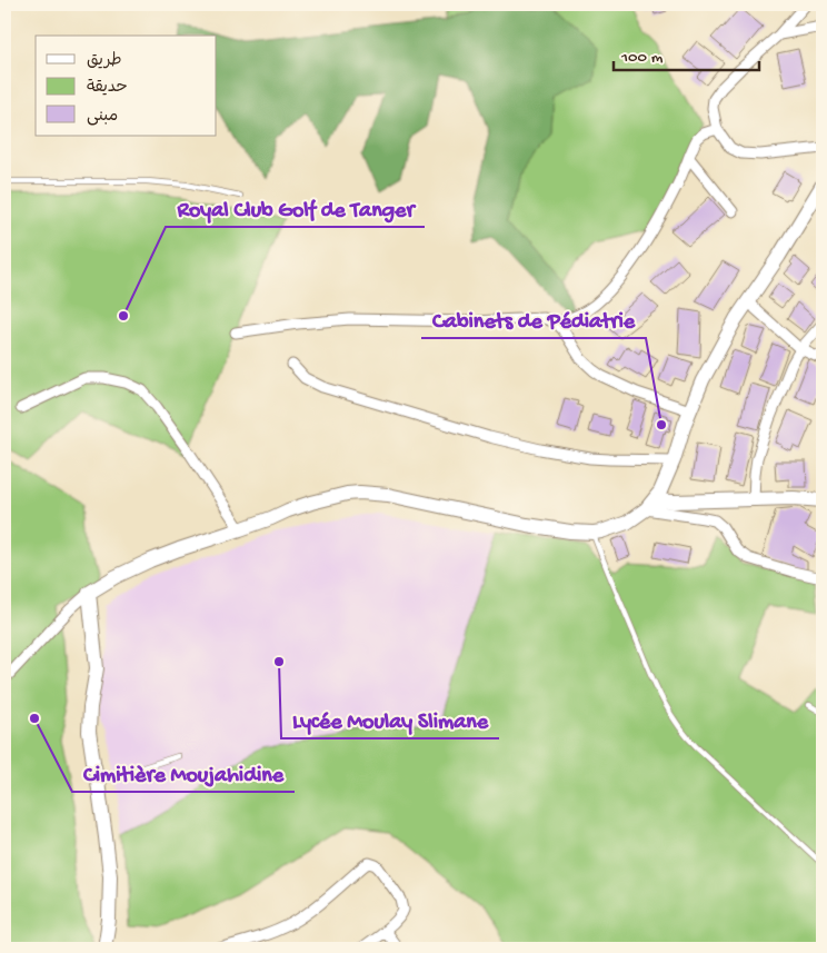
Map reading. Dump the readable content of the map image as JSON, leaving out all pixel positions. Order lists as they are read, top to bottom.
{
  "places": [
    "Royal Club Golf de Tanger",
    "Cabinets de Pédiatrie",
    "Lycée Moulay Slimane",
    "Cimitière Moujahidine"
  ],
  "legend": ["طريق", "حديقة", "مبنى"],
  "scale_bar": "100 m"
}
